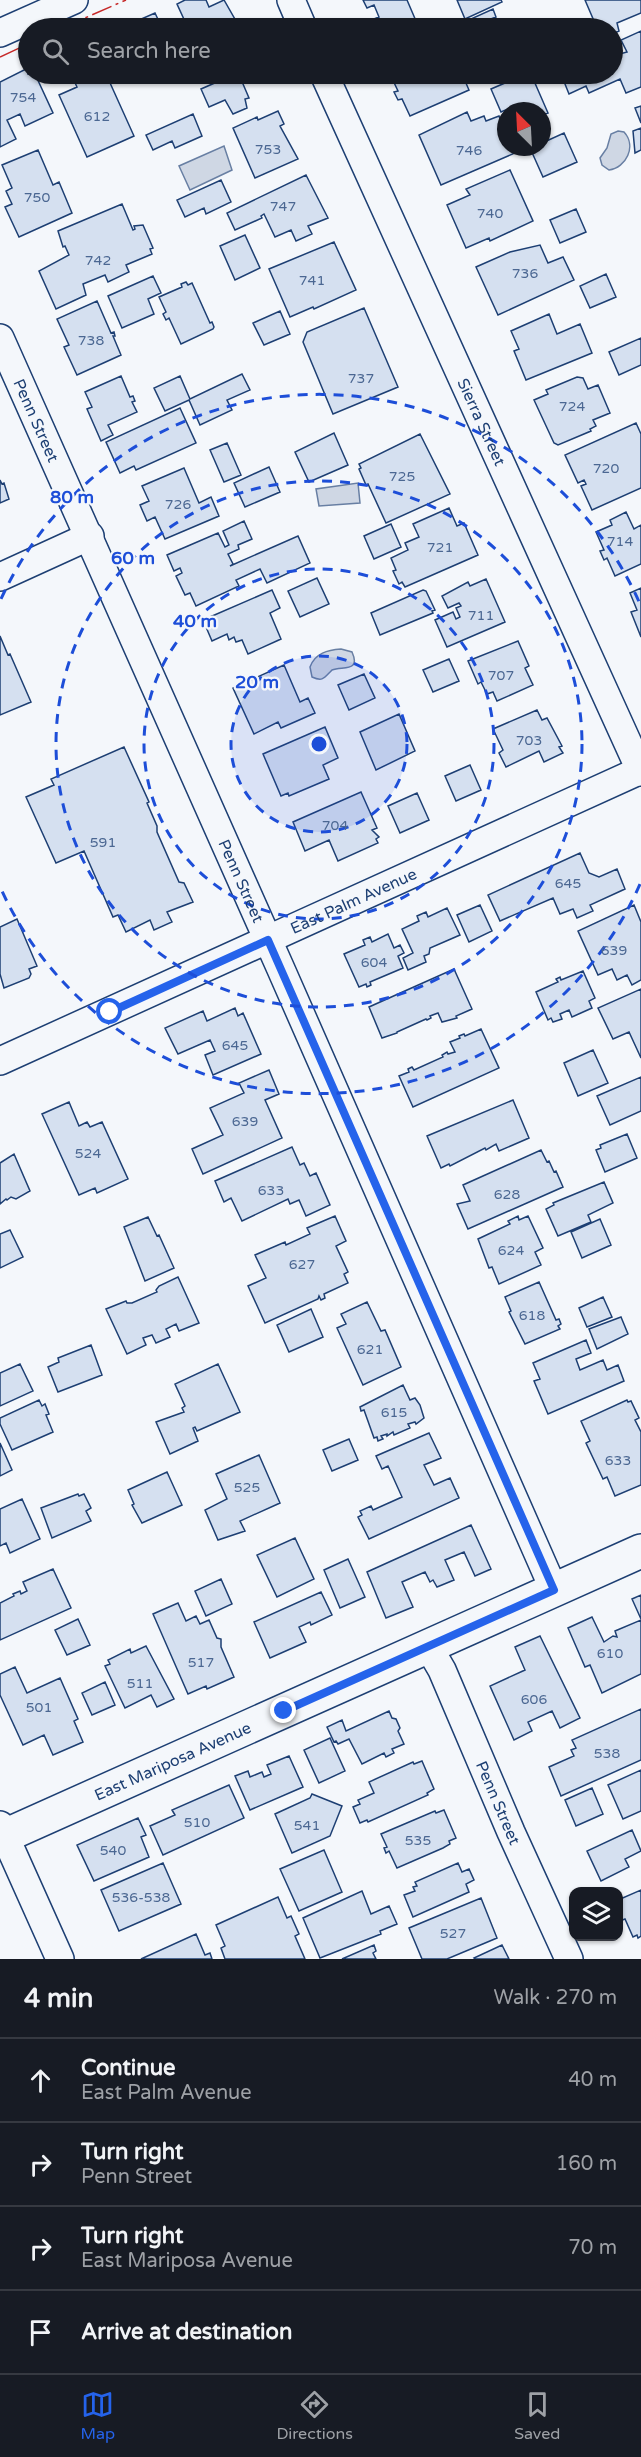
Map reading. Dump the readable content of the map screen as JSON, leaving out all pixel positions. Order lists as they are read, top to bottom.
{
  "streets": {
    "street": [
      "Penn Street",
      "Sierra Street",
      "East Palm Avenue",
      "East Mariposa Avenue"
    ]
  },
  "crossings": [
    ["Penn Street", "East Palm Avenue"],
    ["Penn Street", "East Mariposa Avenue"],
    ["Sierra Street", "East Palm Avenue"]
  ],
  "house_numbers": [
    "754",
    "612",
    "753",
    "746",
    "750",
    "747",
    "740",
    "742",
    "736",
    "741",
    "738",
    "737",
    "724",
    "720",
    "725",
    "726",
    "714",
    "721",
    "711",
    "707",
    "703",
    "704",
    "591",
    "645",
    "639",
    "604",
    "645",
    "639",
    "524",
    "633",
    "628",
    "624",
    "627",
    "618",
    "621",
    "615",
    "633",
    "525",
    "610",
    "517",
    "511",
    "606",
    "501",
    "538",
    "510",
    "541",
    "535",
    "540",
    "536-538",
    "527"
  ],
  "north": "top left",
  "page": {
    "search": "Search here",
    "heading": ["4 min", "Walk · 270 m"],
    "list": [
      ["Continue", "East Palm Avenue", "40 m"],
      ["Turn right", "Penn Street", "160 m"],
      ["Turn right", "East Mariposa Avenue", "70 m"],
      "Arrive at destination"
    ],
    "nav": ["Map", "Directions", "Saved"]
  },
  "rings": [
    "80 m",
    "60 m",
    "40 m",
    "20 m"
  ]
}
